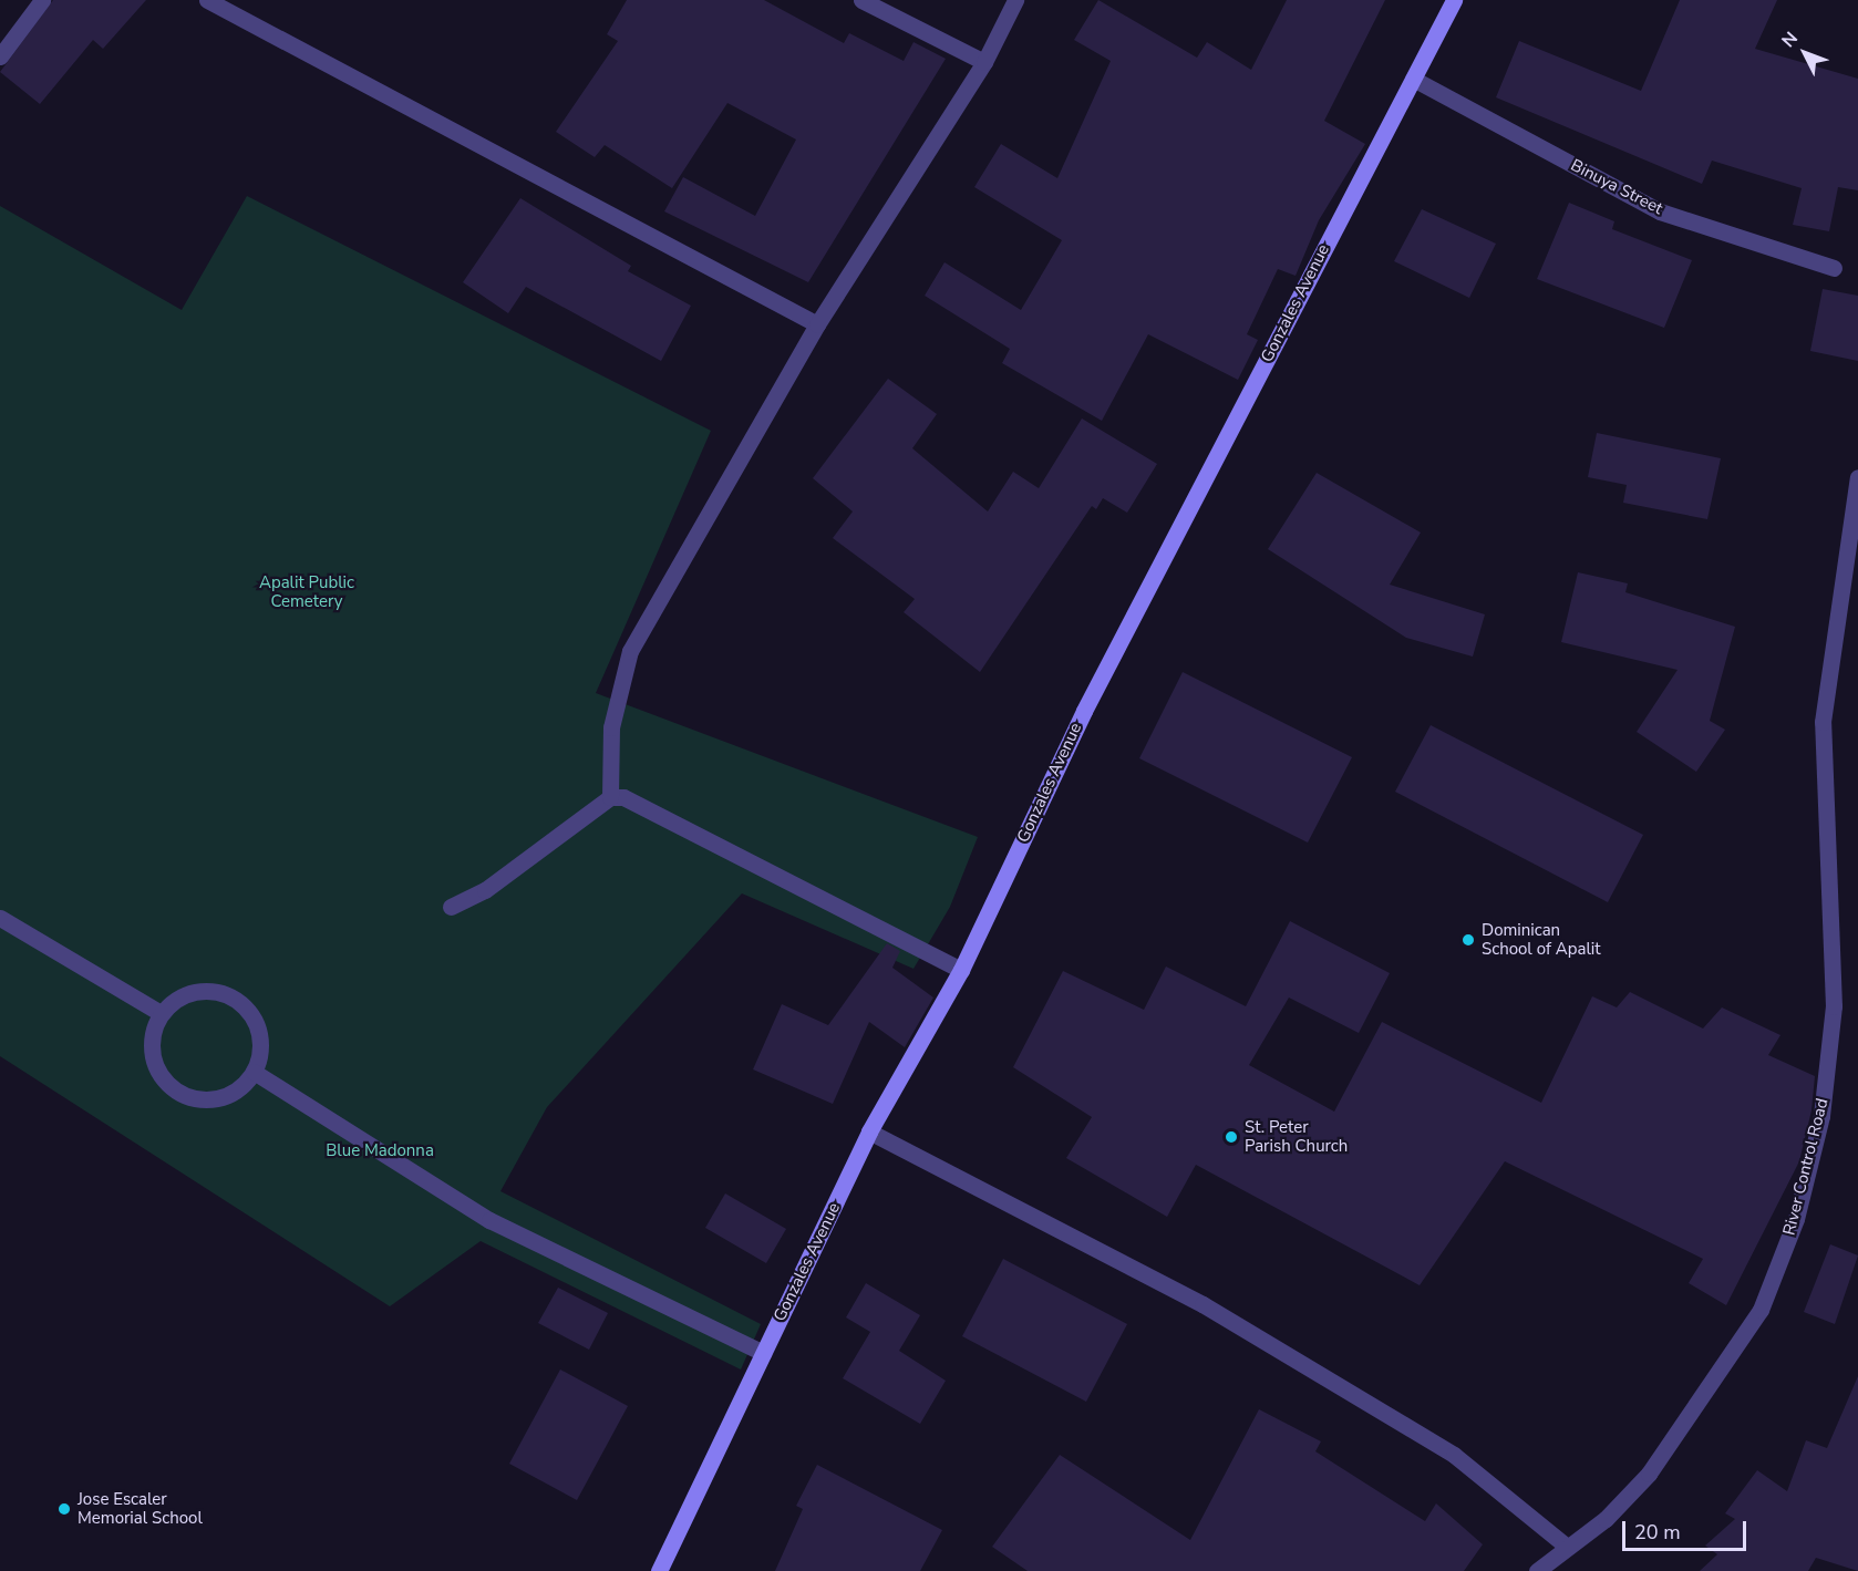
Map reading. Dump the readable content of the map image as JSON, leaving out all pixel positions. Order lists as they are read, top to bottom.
{
  "streets": {
    "main road": ["Gonzales Avenue"],
    "street": ["Binuya Street", "River Control Road"]
  },
  "crossings": [
    ["Binuya Street", "Gonzales Avenue"]
  ],
  "parks": ["Apalit Public Cemetery", "Blue Madonna"],
  "places": ["Dominican School of Apalit", "St. Peter Parish Church", "Jose Escaler Memorial School"],
  "scale_bar": "20 m",
  "north": "top left"
}
